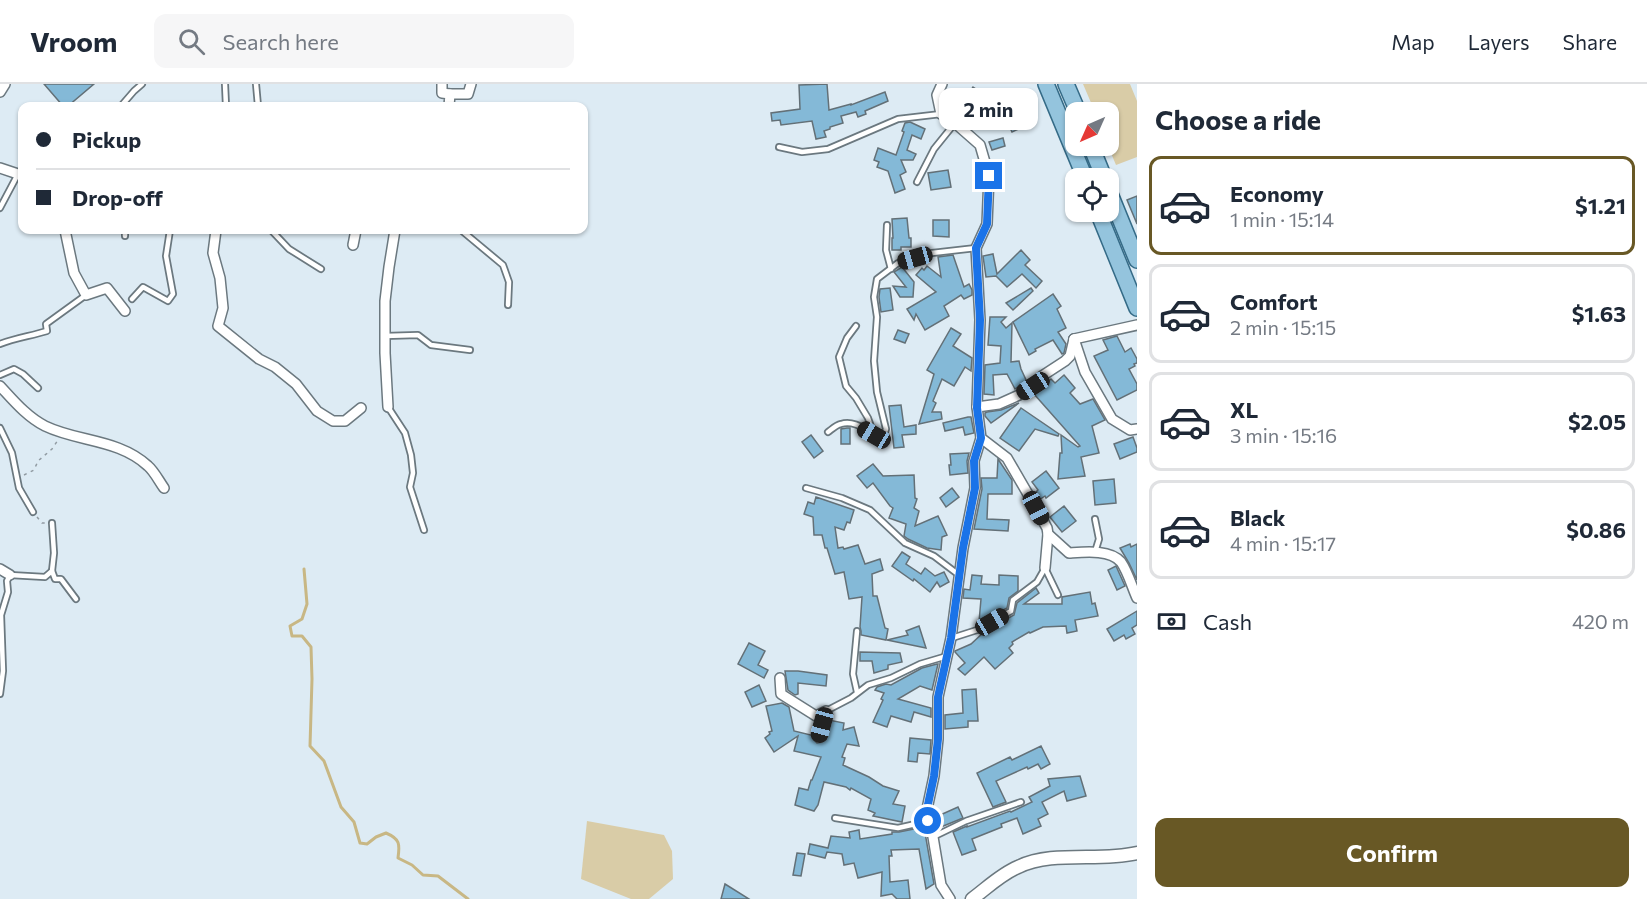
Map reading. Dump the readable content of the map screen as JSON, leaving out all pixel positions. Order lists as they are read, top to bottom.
{
  "north": "bottom left",
  "page": {
    "header": "Vroom",
    "search": "Search here",
    "nav": ["Map", "Layers", "Share"],
    "heading": "Choose a ride",
    "bubble": "2 min",
    "banner": ["Pickup", "Drop-off"],
    "list": [
      {
        "name": "Economy",
        "note": "1 min · 15:14",
        "value": "$1.21"
      },
      {
        "name": "Comfort",
        "note": "2 min · 15:15",
        "value": "$1.63"
      },
      {
        "name": "XL",
        "note": "3 min · 15:16",
        "value": "$2.05"
      },
      {
        "name": "Black",
        "note": "4 min · 15:17",
        "value": "$0.86"
      }
    ],
    "pay": ["Cash", "420 m"],
    "buttons": "Confirm"
  }
}
